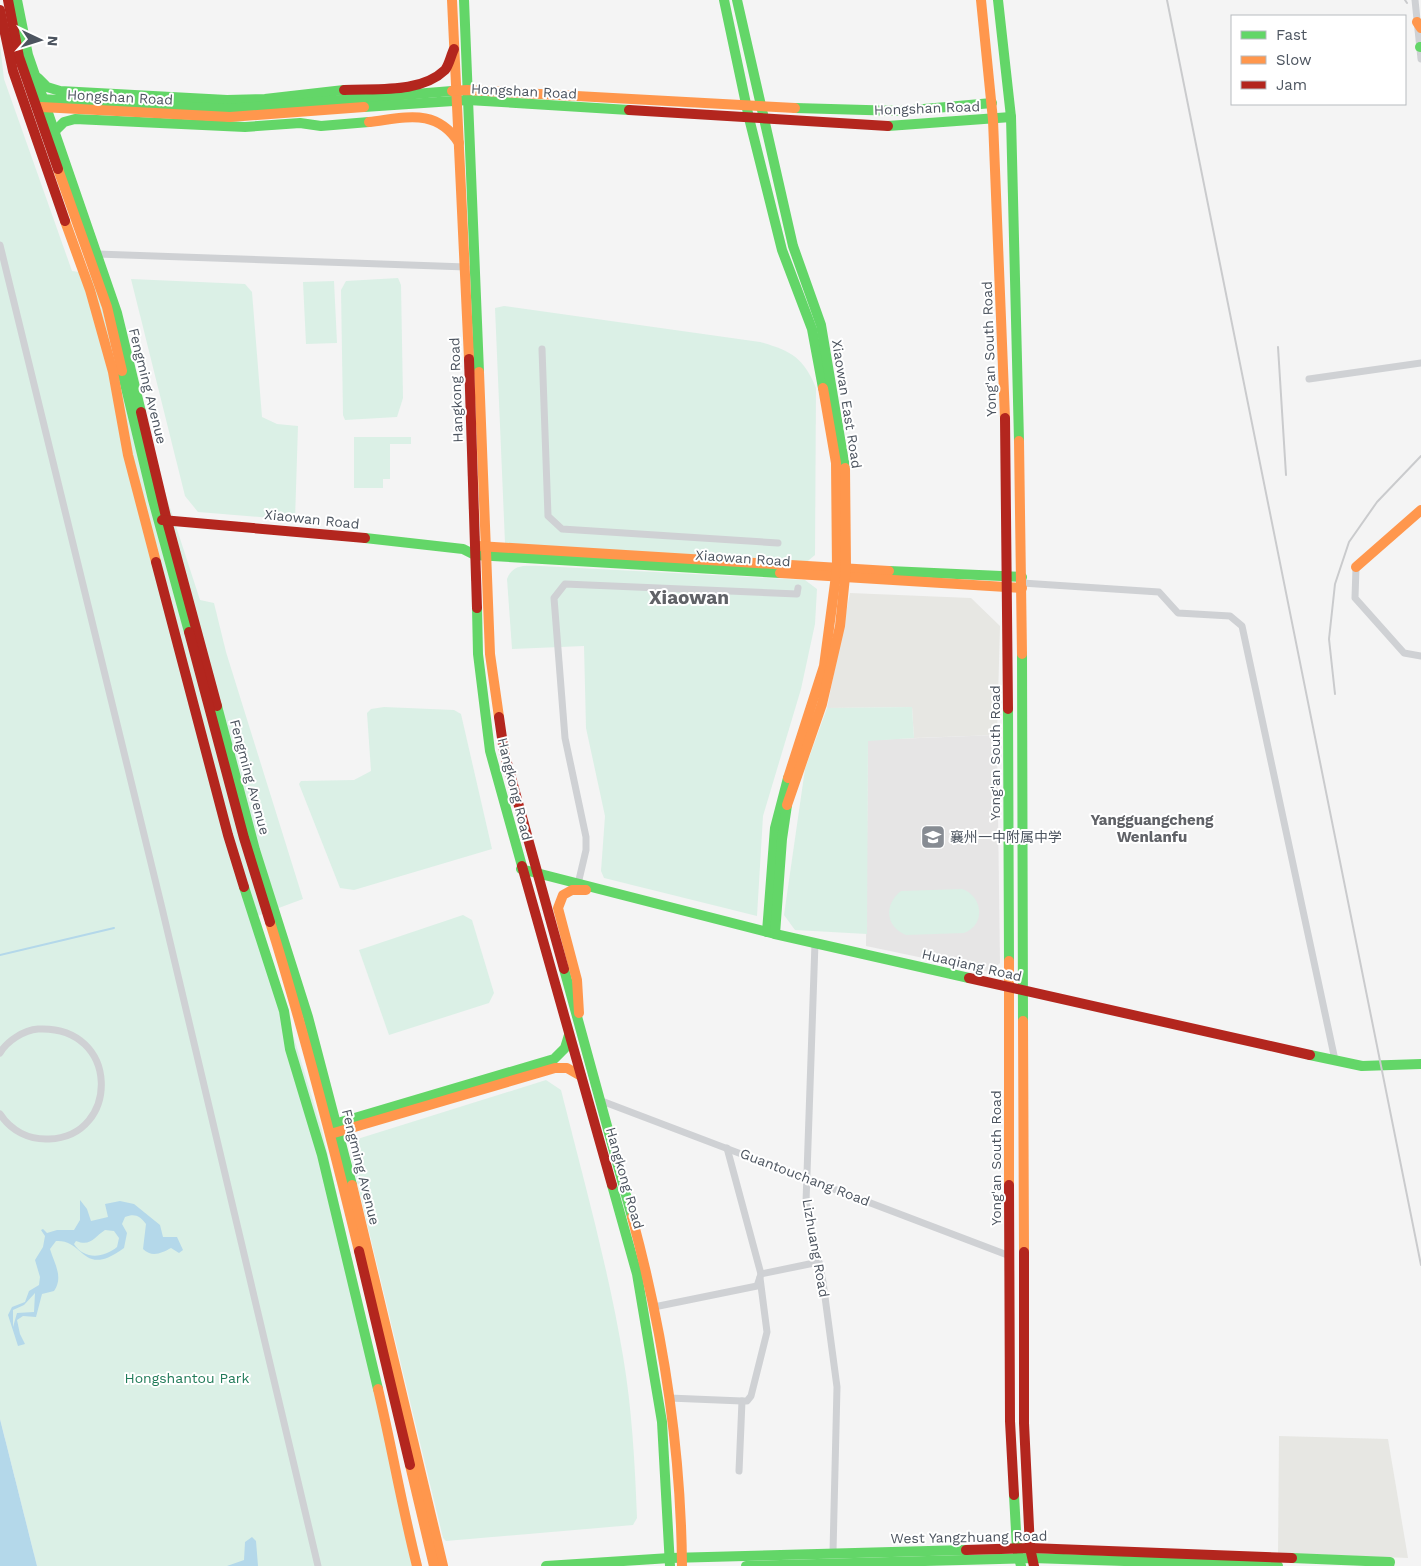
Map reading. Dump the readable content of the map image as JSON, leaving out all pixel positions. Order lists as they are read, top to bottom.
{
  "streets": {
    "street": [
      "Hongshan Road",
      "Yong'an South Road",
      "Fengming Avenue",
      "Hangkong Road",
      "Xiaowan East Road",
      "Xiaowan Road",
      "Huaqiang Road",
      "Guantouchang Road",
      "Lizhuang Road",
      "West Yangzhuang Road"
    ]
  },
  "crossings": [
    ["Hongshan Road", "Yong'an South Road"],
    ["Hongshan Road", "Fengming Avenue"],
    ["Hongshan Road", "Hangkong Road"],
    ["Hongshan Road", "Xiaowan East Road"],
    ["Yong'an South Road", "Xiaowan Road"],
    ["Yong'an South Road", "Huaqiang Road"],
    ["Yong'an South Road", "Guantouchang Road"],
    ["Yong'an South Road", "West Yangzhuang Road"],
    ["Fengming Avenue", "Xiaowan Road"],
    ["Hangkong Road", "Xiaowan Road"],
    ["Hangkong Road", "Huaqiang Road"],
    ["Hangkong Road", "Guantouchang Road"],
    ["Hangkong Road", "West Yangzhuang Road"],
    ["Xiaowan East Road", "Xiaowan Road"],
    ["Xiaowan East Road", "Huaqiang Road"],
    ["Huaqiang Road", "Lizhuang Road"],
    ["Guantouchang Road", "Lizhuang Road"],
    ["Lizhuang Road", "West Yangzhuang Road"]
  ],
  "districts": ["Xiaowan", "Yangguangcheng Wenlanfu"],
  "parks": ["Hongshantou Park"],
  "places": {
    "school or university": ["襄州一中附属中学"]
  },
  "legend": ["Fast", "Slow", "Jam"],
  "north": "right"
}
